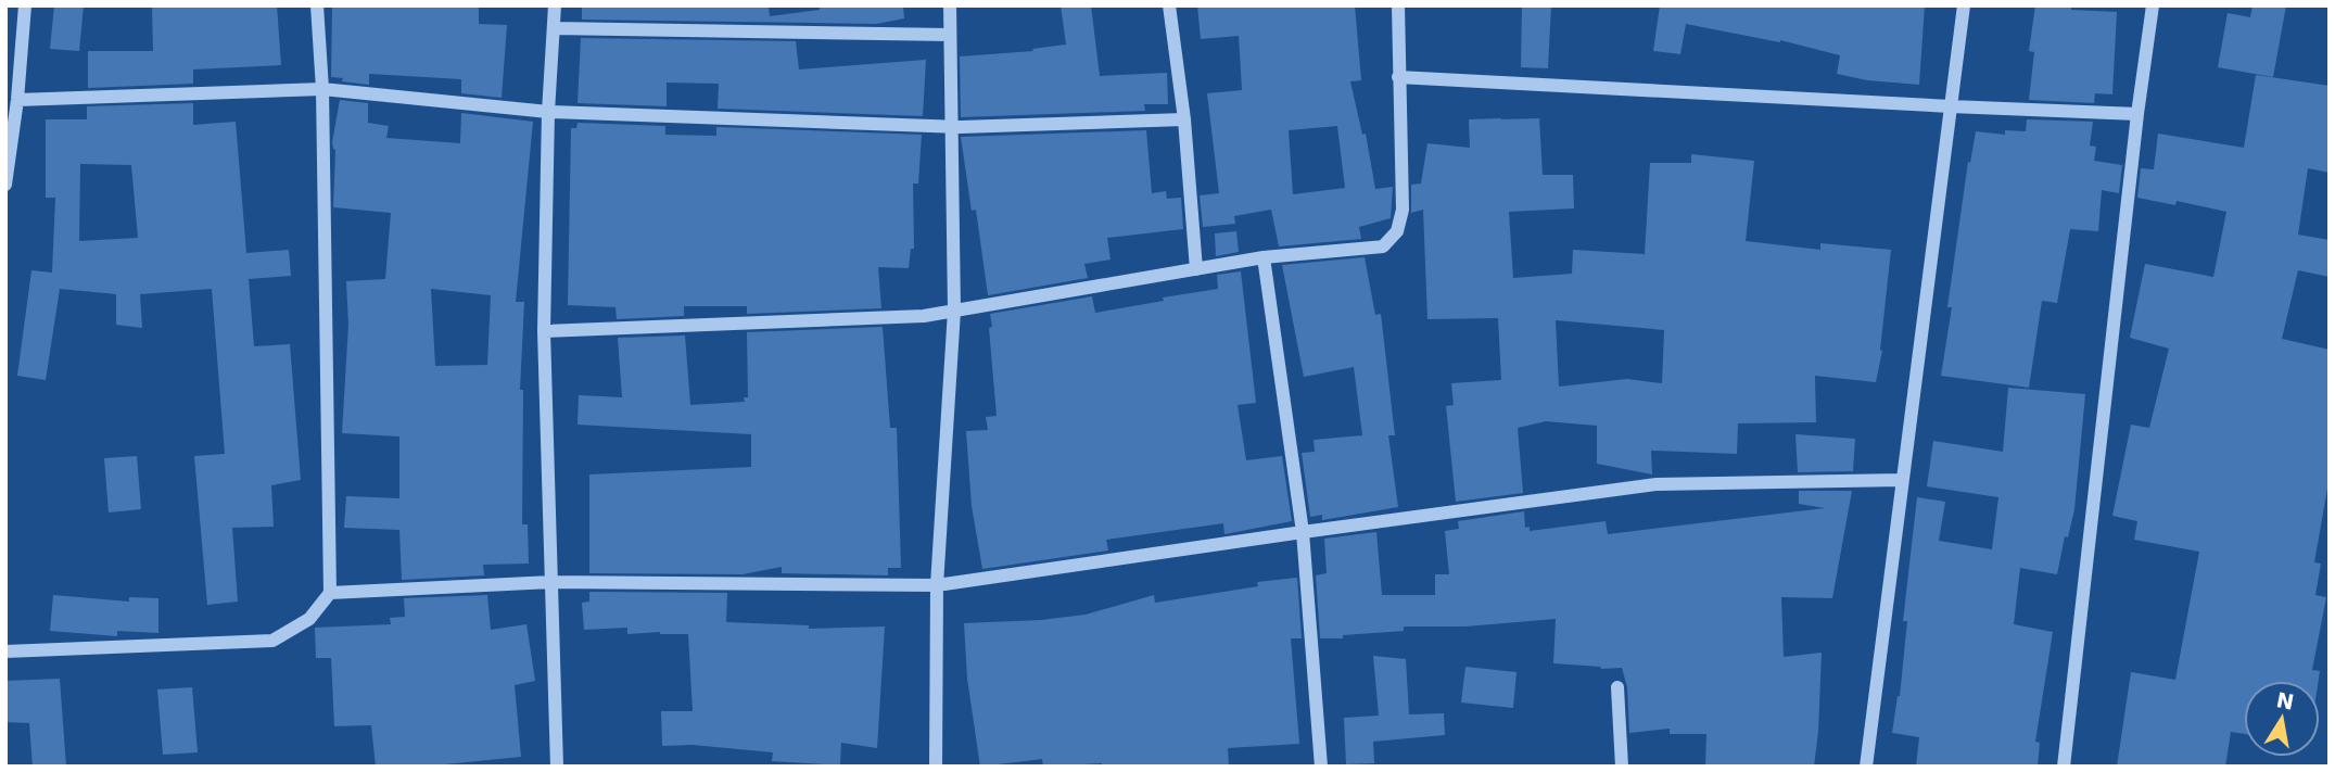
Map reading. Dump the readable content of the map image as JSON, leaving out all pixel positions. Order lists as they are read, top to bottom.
{
  "north": "top"
}
